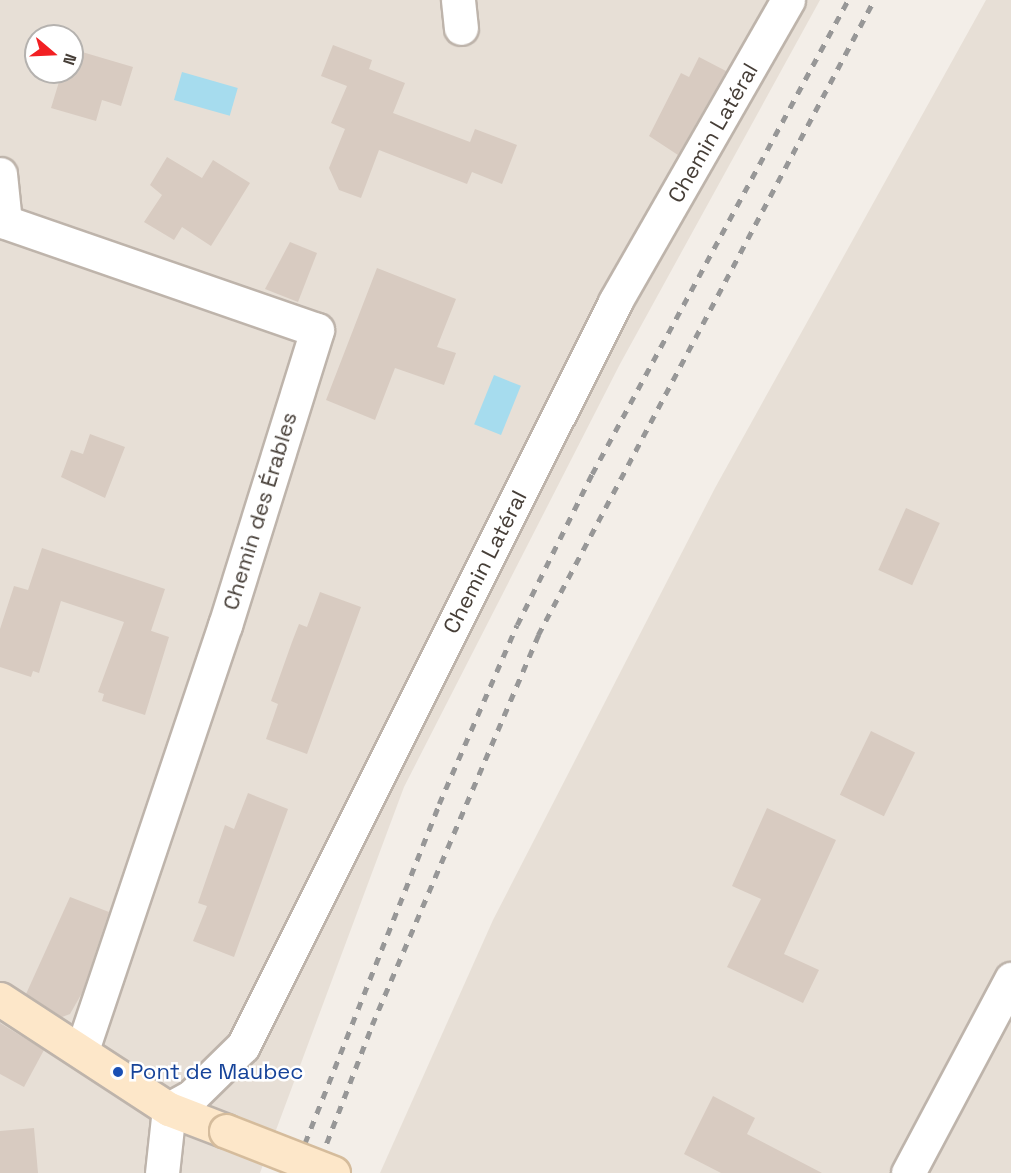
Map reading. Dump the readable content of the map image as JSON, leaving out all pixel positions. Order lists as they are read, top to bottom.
{
  "streets": {
    "street": ["Chemin Latéral", "Chemin des Érables"]
  },
  "places": ["Pont de Maubec"],
  "north": "right"
}
